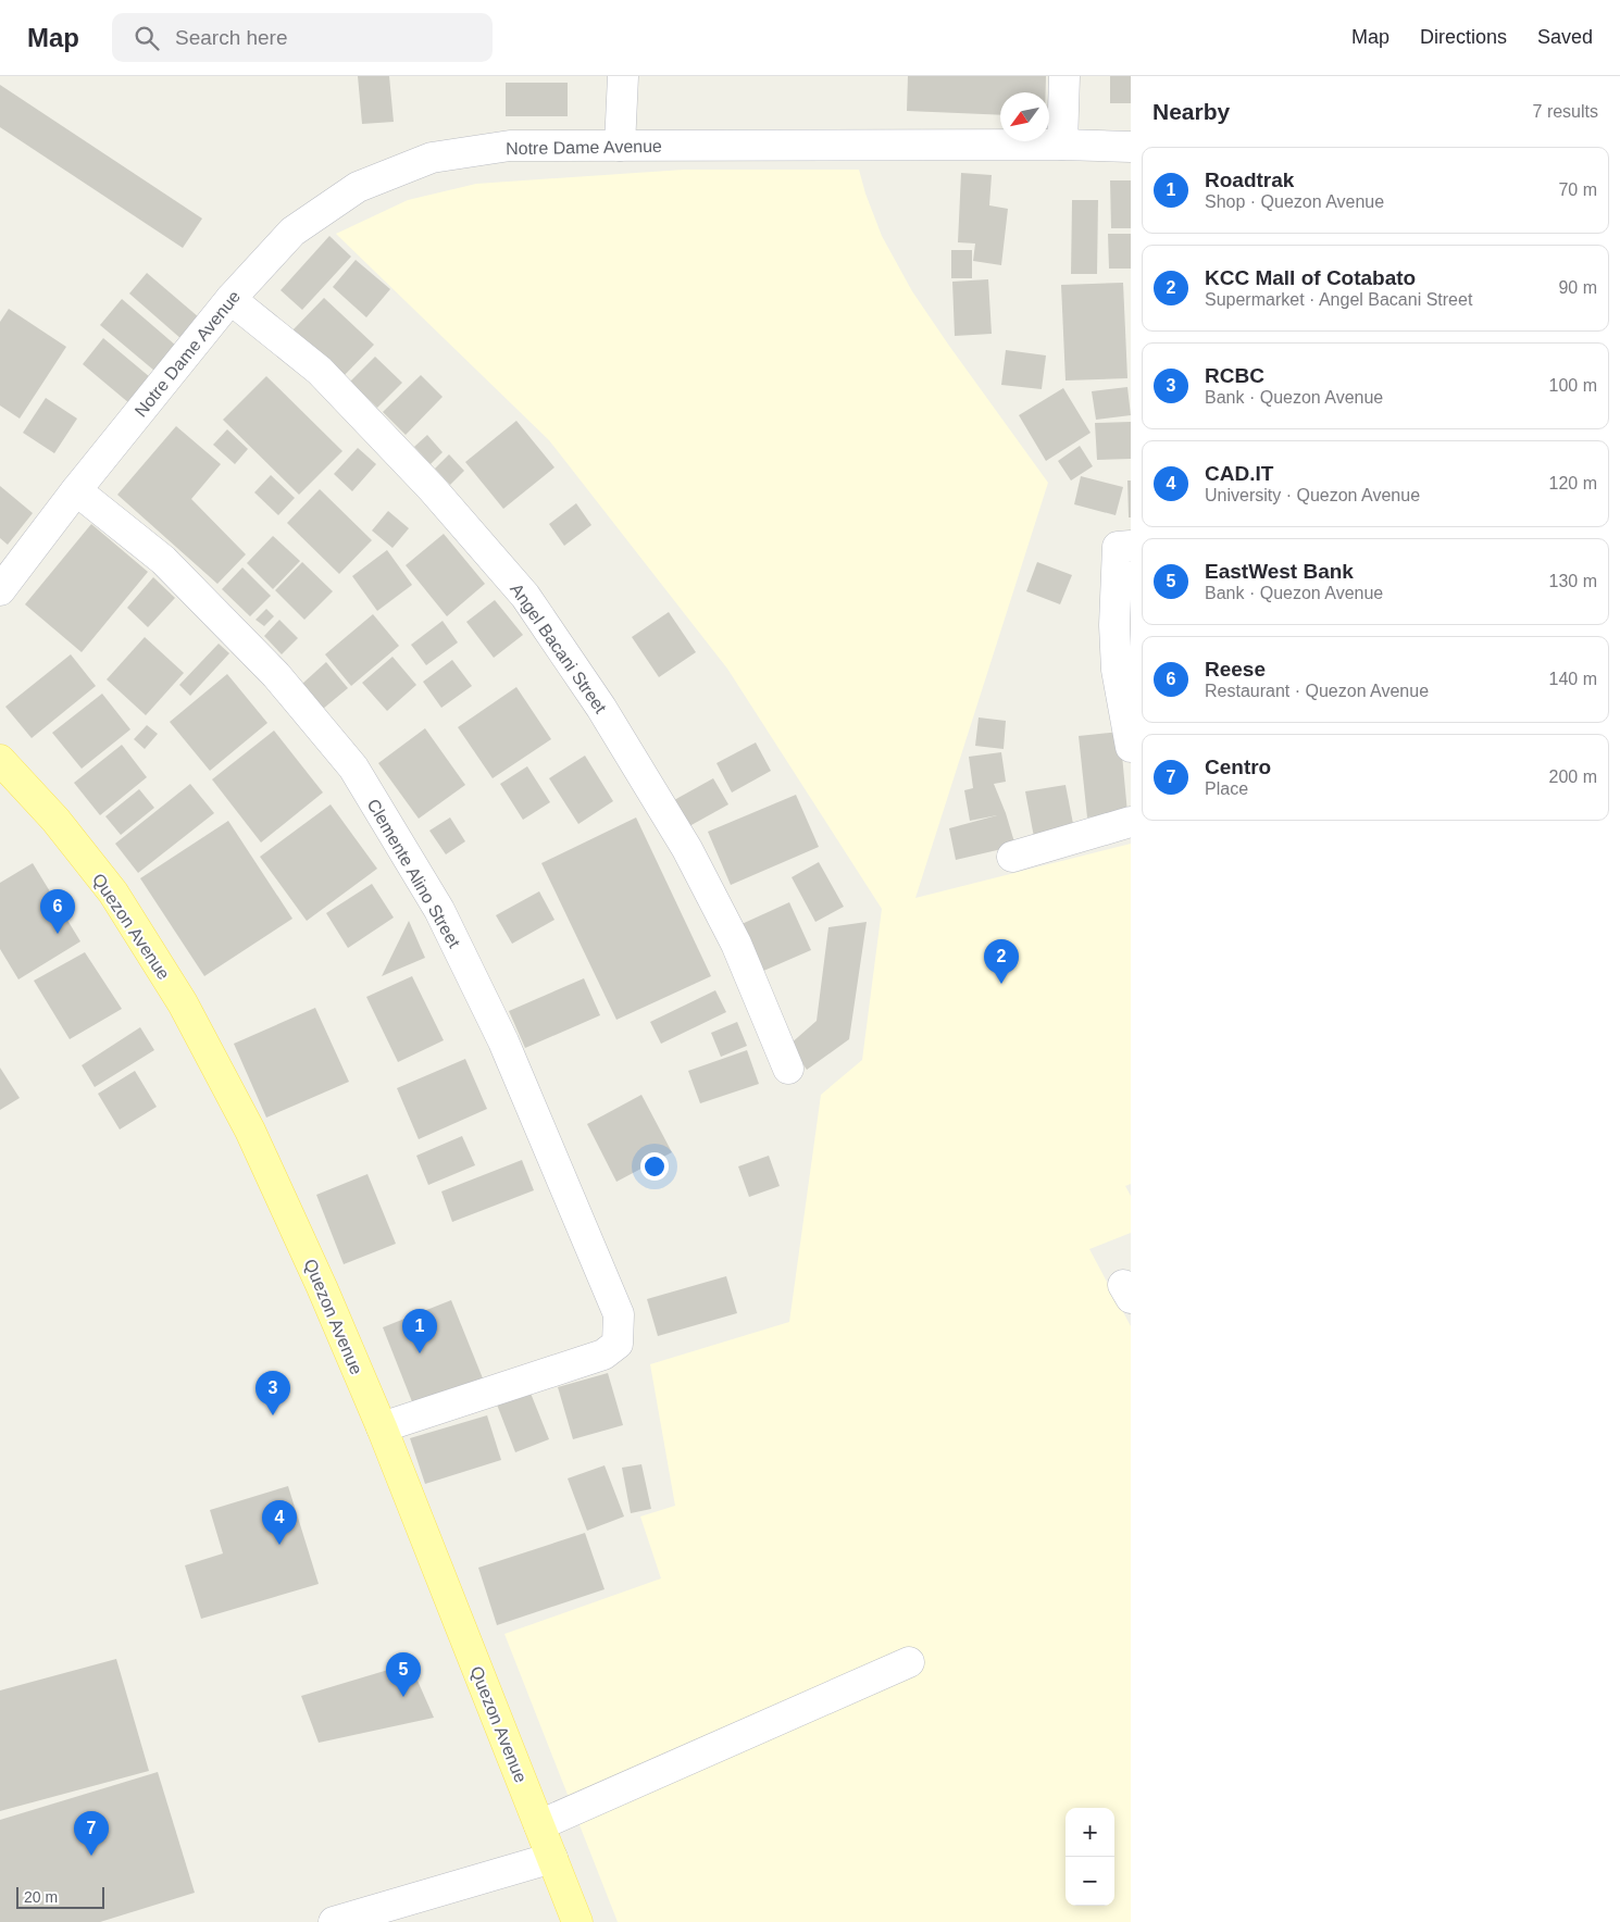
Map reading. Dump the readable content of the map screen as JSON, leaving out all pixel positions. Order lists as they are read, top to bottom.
{
  "streets": {
    "main road": ["Quezon Avenue"],
    "street": ["Notre Dame Avenue", "Angel Bacani Street", "Clemente Alino Street"]
  },
  "crossings": [
    ["Notre Dame Avenue", "Angel Bacani Street"],
    ["Notre Dame Avenue", "Clemente Alino Street"],
    ["Clemente Alino Street", "Quezon Avenue"]
  ],
  "scale_bar": "20 m",
  "north": "bottom left",
  "page": {
    "header": "Map",
    "search": "Search here",
    "nav": ["Map", "Directions", "Saved"],
    "heading": ["Nearby", "7 results"],
    "list": [
      {
        "mark": "1",
        "name": "Roadtrak",
        "note": "Shop · Quezon Avenue",
        "value": "70 m"
      },
      {
        "mark": "2",
        "name": "KCC Mall of Cotabato",
        "note": "Supermarket · Angel Bacani Street",
        "value": "90 m"
      },
      {
        "mark": "3",
        "name": "RCBC",
        "note": "Bank · Quezon Avenue",
        "value": "100 m"
      },
      {
        "mark": "4",
        "name": "CAD.IT",
        "note": "University · Quezon Avenue",
        "value": "120 m"
      },
      {
        "mark": "5",
        "name": "EastWest Bank",
        "note": "Bank · Quezon Avenue",
        "value": "130 m"
      },
      {
        "mark": "6",
        "name": "Reese",
        "note": "Restaurant · Quezon Avenue",
        "value": "140 m"
      },
      {
        "mark": "7",
        "name": "Centro",
        "note": "Place",
        "value": "200 m"
      }
    ],
    "pins": [
      "6",
      "2",
      "1",
      "3",
      "4",
      "5",
      "7"
    ],
    "map_buttons": ["+", "−"],
    "scale": "20 m"
  }
}
